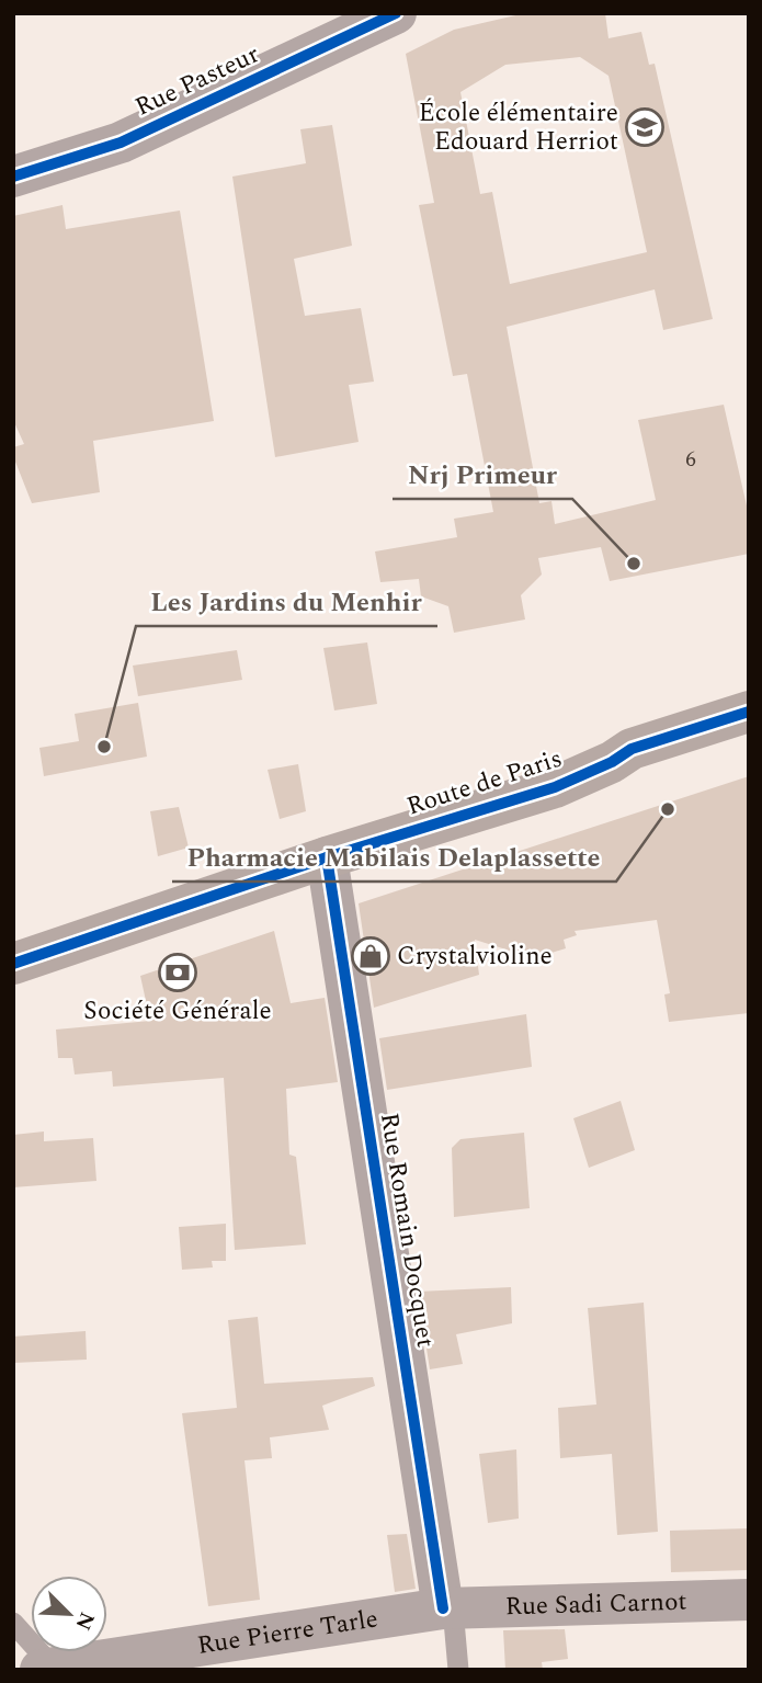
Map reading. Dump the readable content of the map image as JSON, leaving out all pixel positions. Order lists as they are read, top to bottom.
{
  "streets": {
    "main road": ["Route de Paris"],
    "street": [
      "Rue Pasteur",
      "Rue Romain Docquet",
      "Rue Sadi Carnot",
      "Rue Pierre Tarle"
    ]
  },
  "crossings": [
    ["Route de Paris", "Rue Romain Docquet"],
    ["Rue Romain Docquet", "Rue Sadi Carnot"],
    ["Rue Romain Docquet", "Rue Pierre Tarle"],
    ["Rue Sadi Carnot", "Rue Pierre Tarle"]
  ],
  "places": {
    "school or university": ["École élémentaire Edouard Herriot"],
    "other": ["Nrj Primeur", "Les Jardins du Menhir", "Pharmacie Mabilais Delaplassette"],
    "shop": ["Crystalvioline"],
    "bank": ["Société Générale"]
  },
  "house_numbers": ["6"],
  "north": "bottom right"
}
